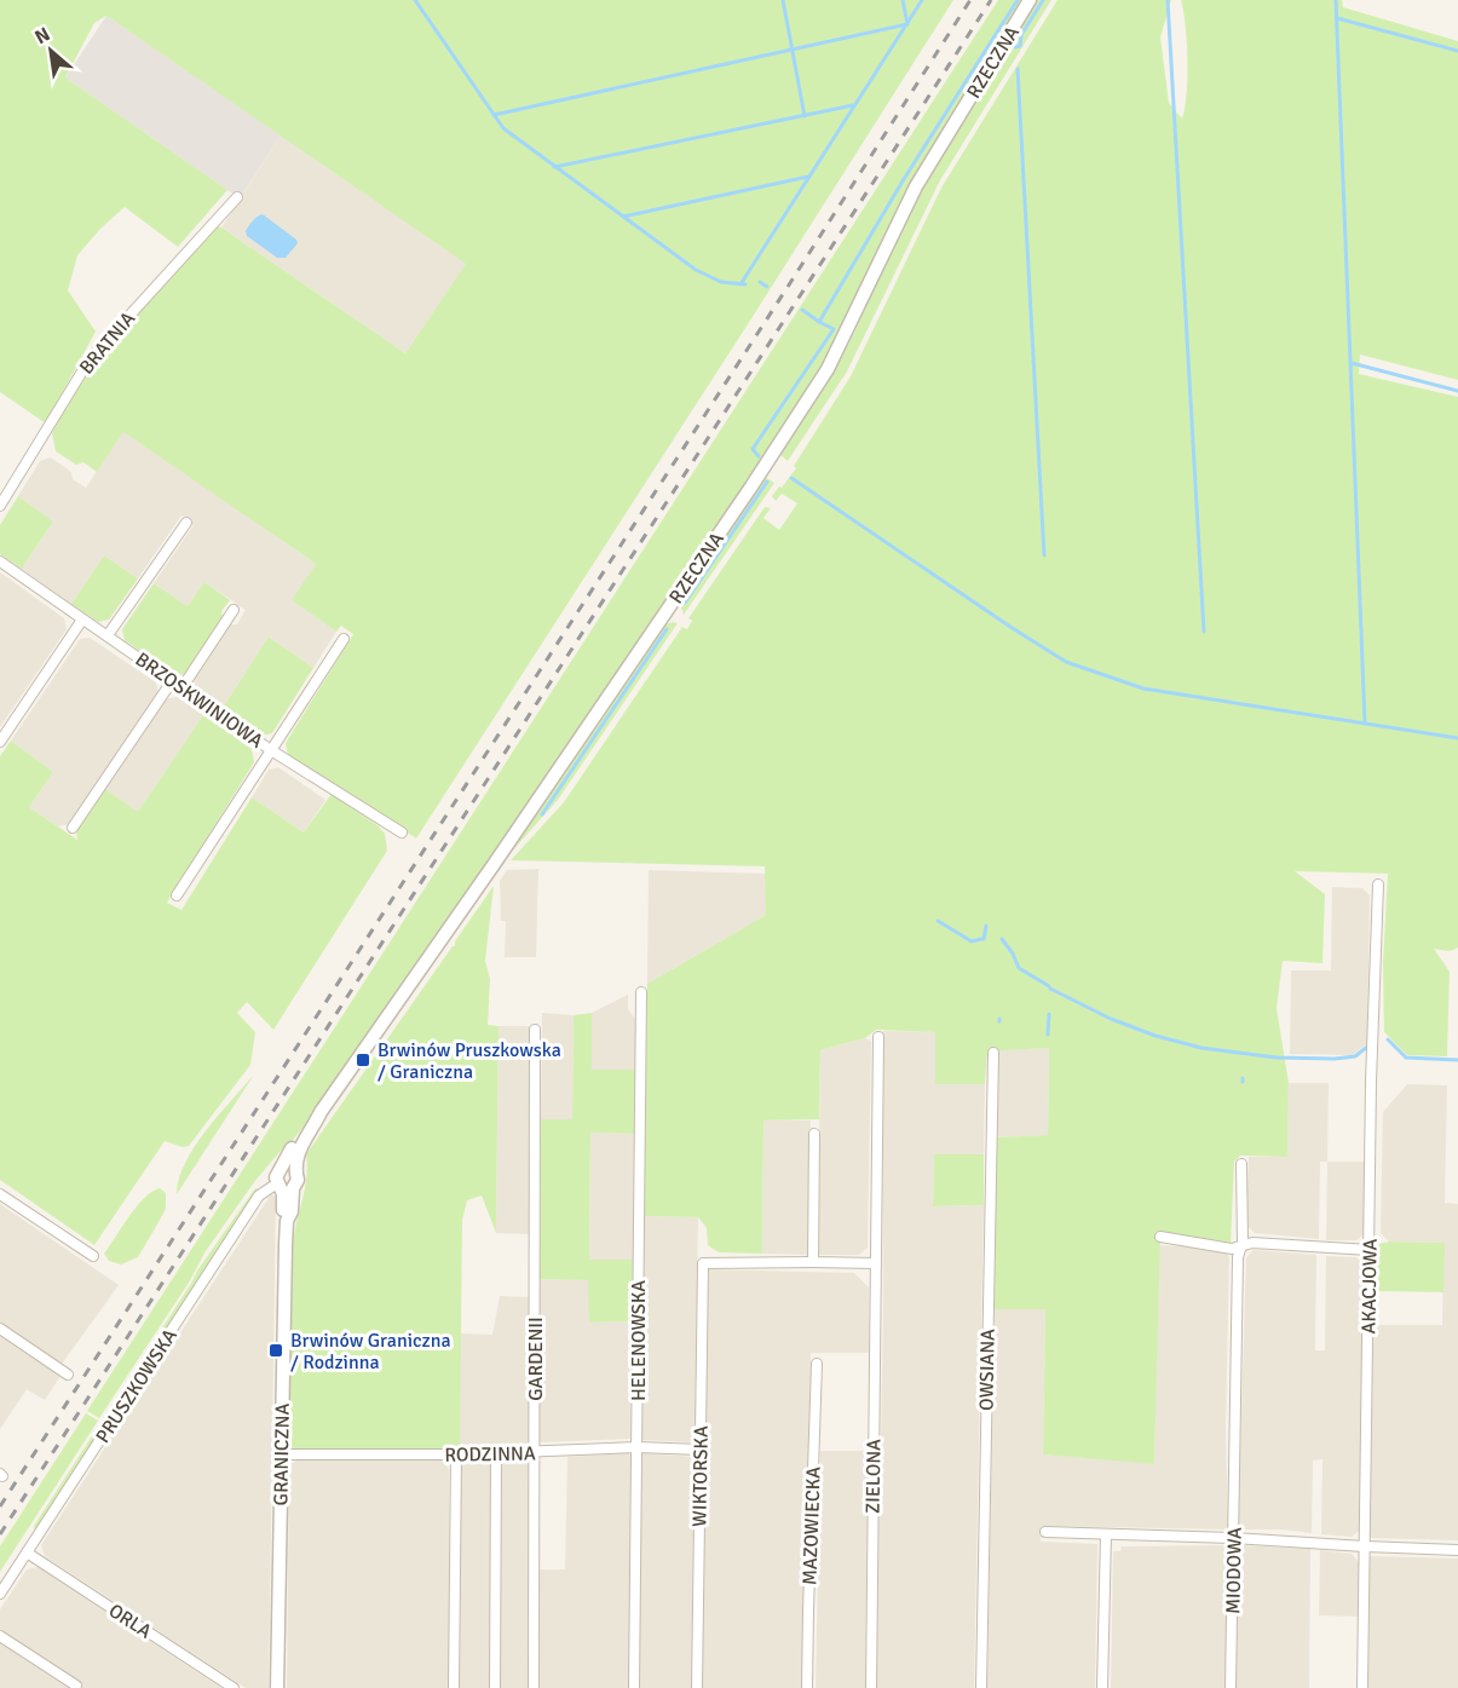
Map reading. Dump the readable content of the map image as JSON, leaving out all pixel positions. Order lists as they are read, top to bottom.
{
  "streets": {
    "street": [
      "RZECZNA",
      "BRATNIA",
      "BRZOSKWINIOWA",
      "AKACJOWA",
      "HELENOWSKA",
      "GARDENII",
      "OWSIANA",
      "PRUSZKOWSKA",
      "RODZINNA",
      "GRANICZNA",
      "WIKTORSKA",
      "ZIELONA",
      "MAZOWIECKA",
      "MIODOWA",
      "ORLA"
    ]
  },
  "crossings": [
    ["RZECZNA", "PRUSZKOWSKA"],
    ["RZECZNA", "GRANICZNA"],
    ["HELENOWSKA", "RODZINNA"],
    ["GARDENII", "RODZINNA"],
    ["PRUSZKOWSKA", "GRANICZNA"],
    ["PRUSZKOWSKA", "ORLA"],
    ["RODZINNA", "GRANICZNA"],
    ["RODZINNA", "WIKTORSKA"]
  ],
  "places": {
    "transit": ["Brwinów Pruszkowska / Graniczna", "Brwinów Graniczna / Rodzinna"]
  },
  "north": "top left"
}
